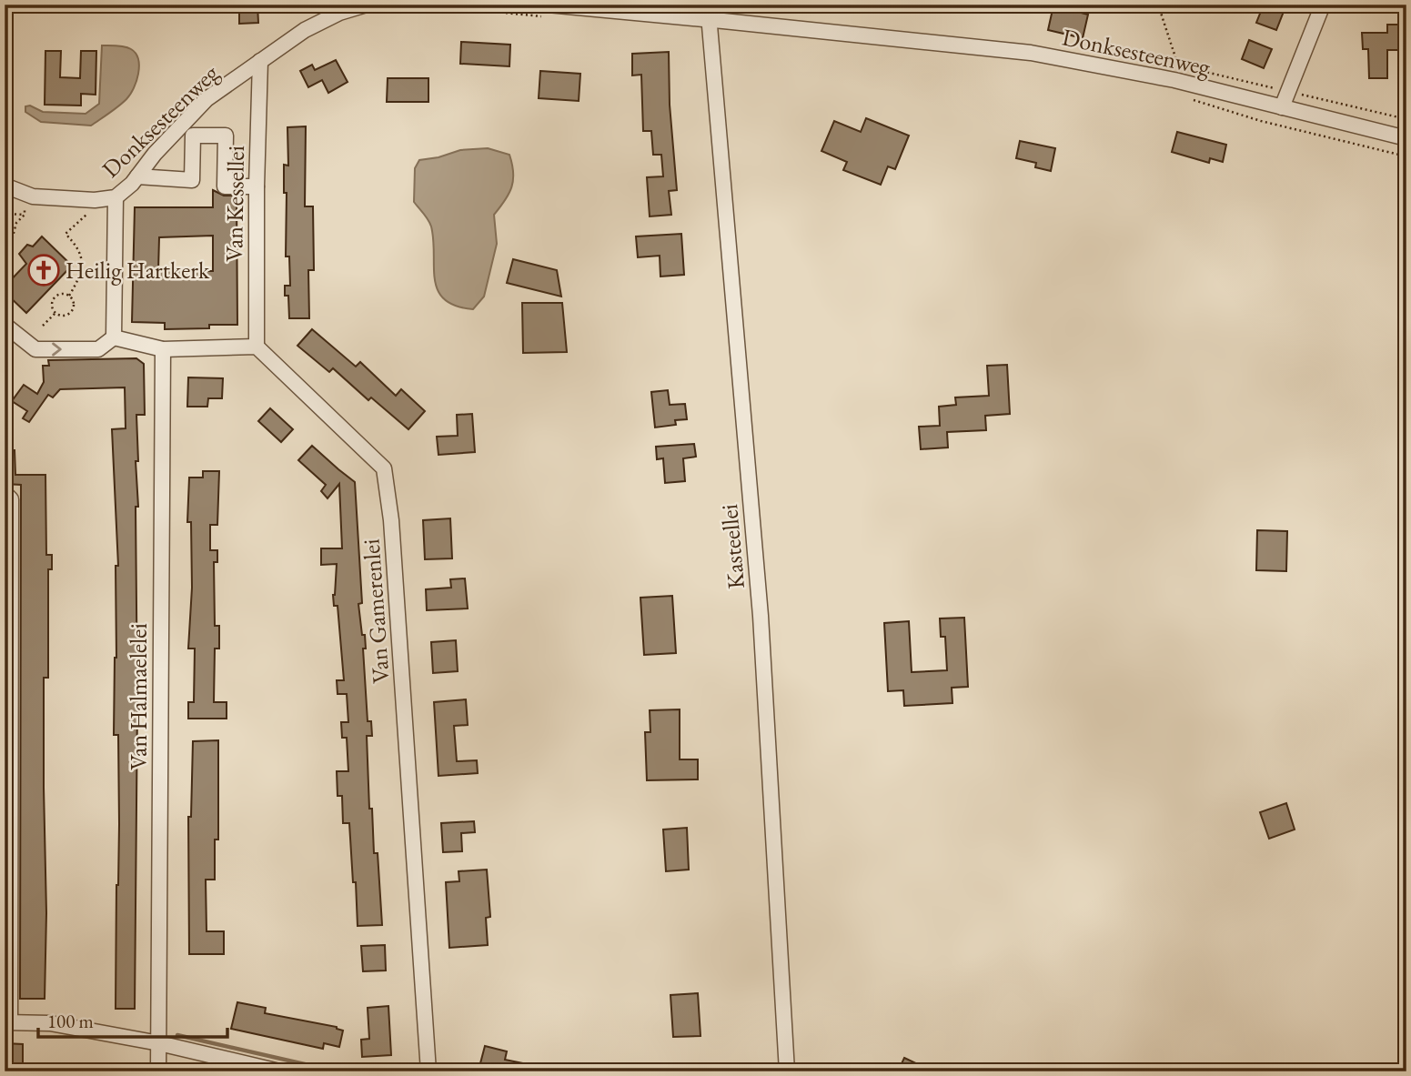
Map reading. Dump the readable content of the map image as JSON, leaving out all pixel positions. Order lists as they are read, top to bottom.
{
  "streets": {
    "street": [
      "Donksesteenweg",
      "Van Kessellei",
      "Kasteellei",
      "Van Gamerenlei",
      "Van Halmaelelei"
    ]
  },
  "crossings": [
    ["Donksesteenweg", "Van Kessellei"],
    ["Donksesteenweg", "Kasteellei"],
    ["Van Kessellei", "Van Gamerenlei"]
  ],
  "places": {
    "church": ["Heilig Hartkerk"]
  },
  "scale_bar": "100 m"
}
